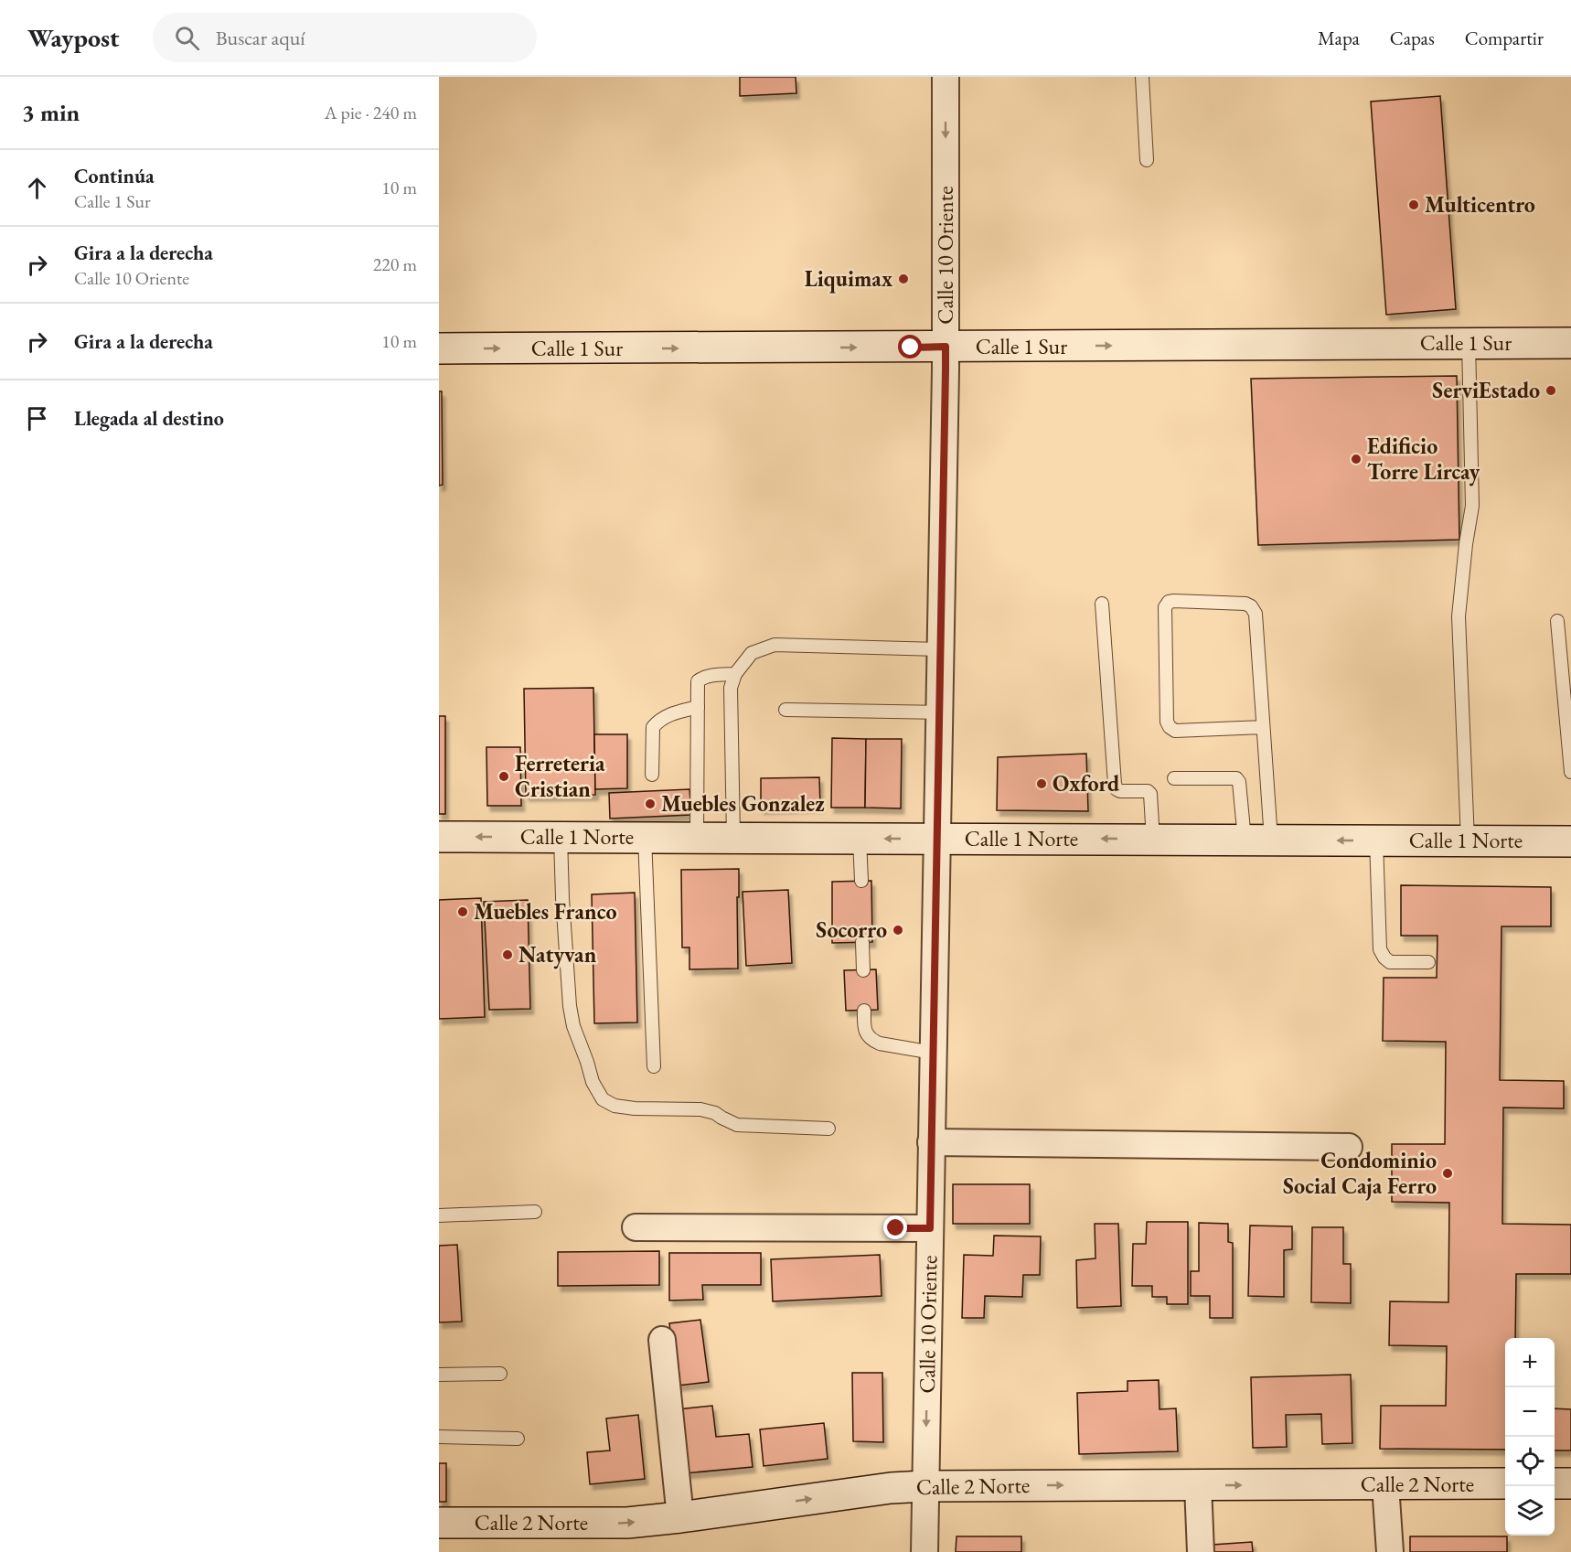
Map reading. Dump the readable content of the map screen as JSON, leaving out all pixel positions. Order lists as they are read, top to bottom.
{
  "streets": {
    "main road": ["Calle 1 Sur", "Calle 1 Norte", "Calle 2 Norte"],
    "street": ["Calle 10 Oriente"]
  },
  "crossings": [
    ["Calle 10 Oriente", "Calle 1 Sur"],
    ["Calle 10 Oriente", "Calle 1 Norte"],
    ["Calle 10 Oriente", "Calle 2 Norte"]
  ],
  "one_way": [
    "Calle 10 Oriente",
    "Calle 1 Sur",
    "Calle 1 Norte",
    "Calle 2 Norte"
  ],
  "places": [
    "Multicentro",
    "Liquimax",
    "ServiEstado",
    "Edificio Torre Lircay",
    "Ferreteria Cristian",
    "Oxford",
    "Muebles Gonzalez",
    "Muebles Franco",
    "Socorro",
    "Natyvan",
    "Condominio Social Caja Ferro"
  ],
  "page": {
    "header": "Waypost",
    "search": "Buscar aquí",
    "nav": ["Mapa", "Capas", "Compartir"],
    "heading": ["3 min", "A pie · 240 m"],
    "list": [
      ["Continúa", "Calle 1 Sur", "10 m"],
      ["Gira a la derecha", "Calle 10 Oriente", "220 m"],
      ["Gira a la derecha", "10 m"],
      "Llegada al destino"
    ],
    "map_buttons": ["+", "−"]
  }
}
